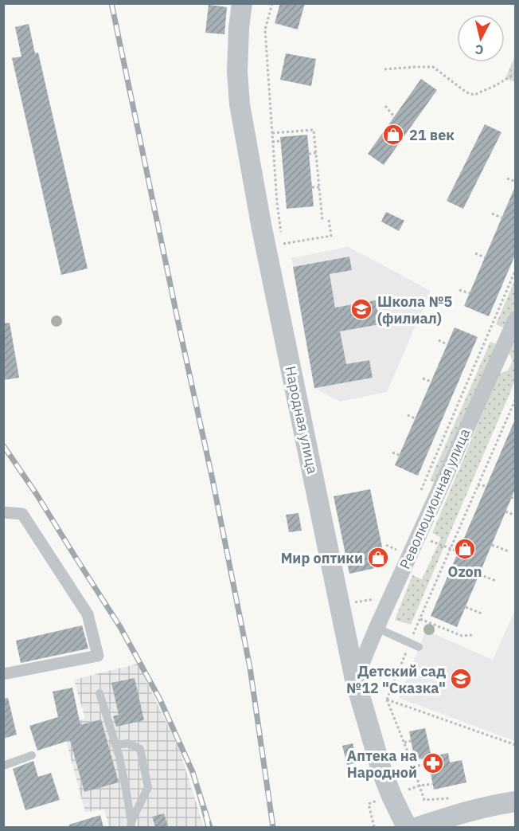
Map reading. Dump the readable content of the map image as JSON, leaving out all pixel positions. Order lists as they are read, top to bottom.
{
  "streets": {
    "street": ["Народная улица", "Революционная улица"]
  },
  "crossings": [
    ["Народная улица", "Революционная улица"]
  ],
  "places": {
    "shop": ["21 век", "Ozon", "Мир оптики"],
    "school or university": ["Школа №5 (филиал)", "Детский сад №12 \"Сказка\""],
    "pharmacy": ["Аптека на Народной"]
  },
  "north": "bottom"
}
